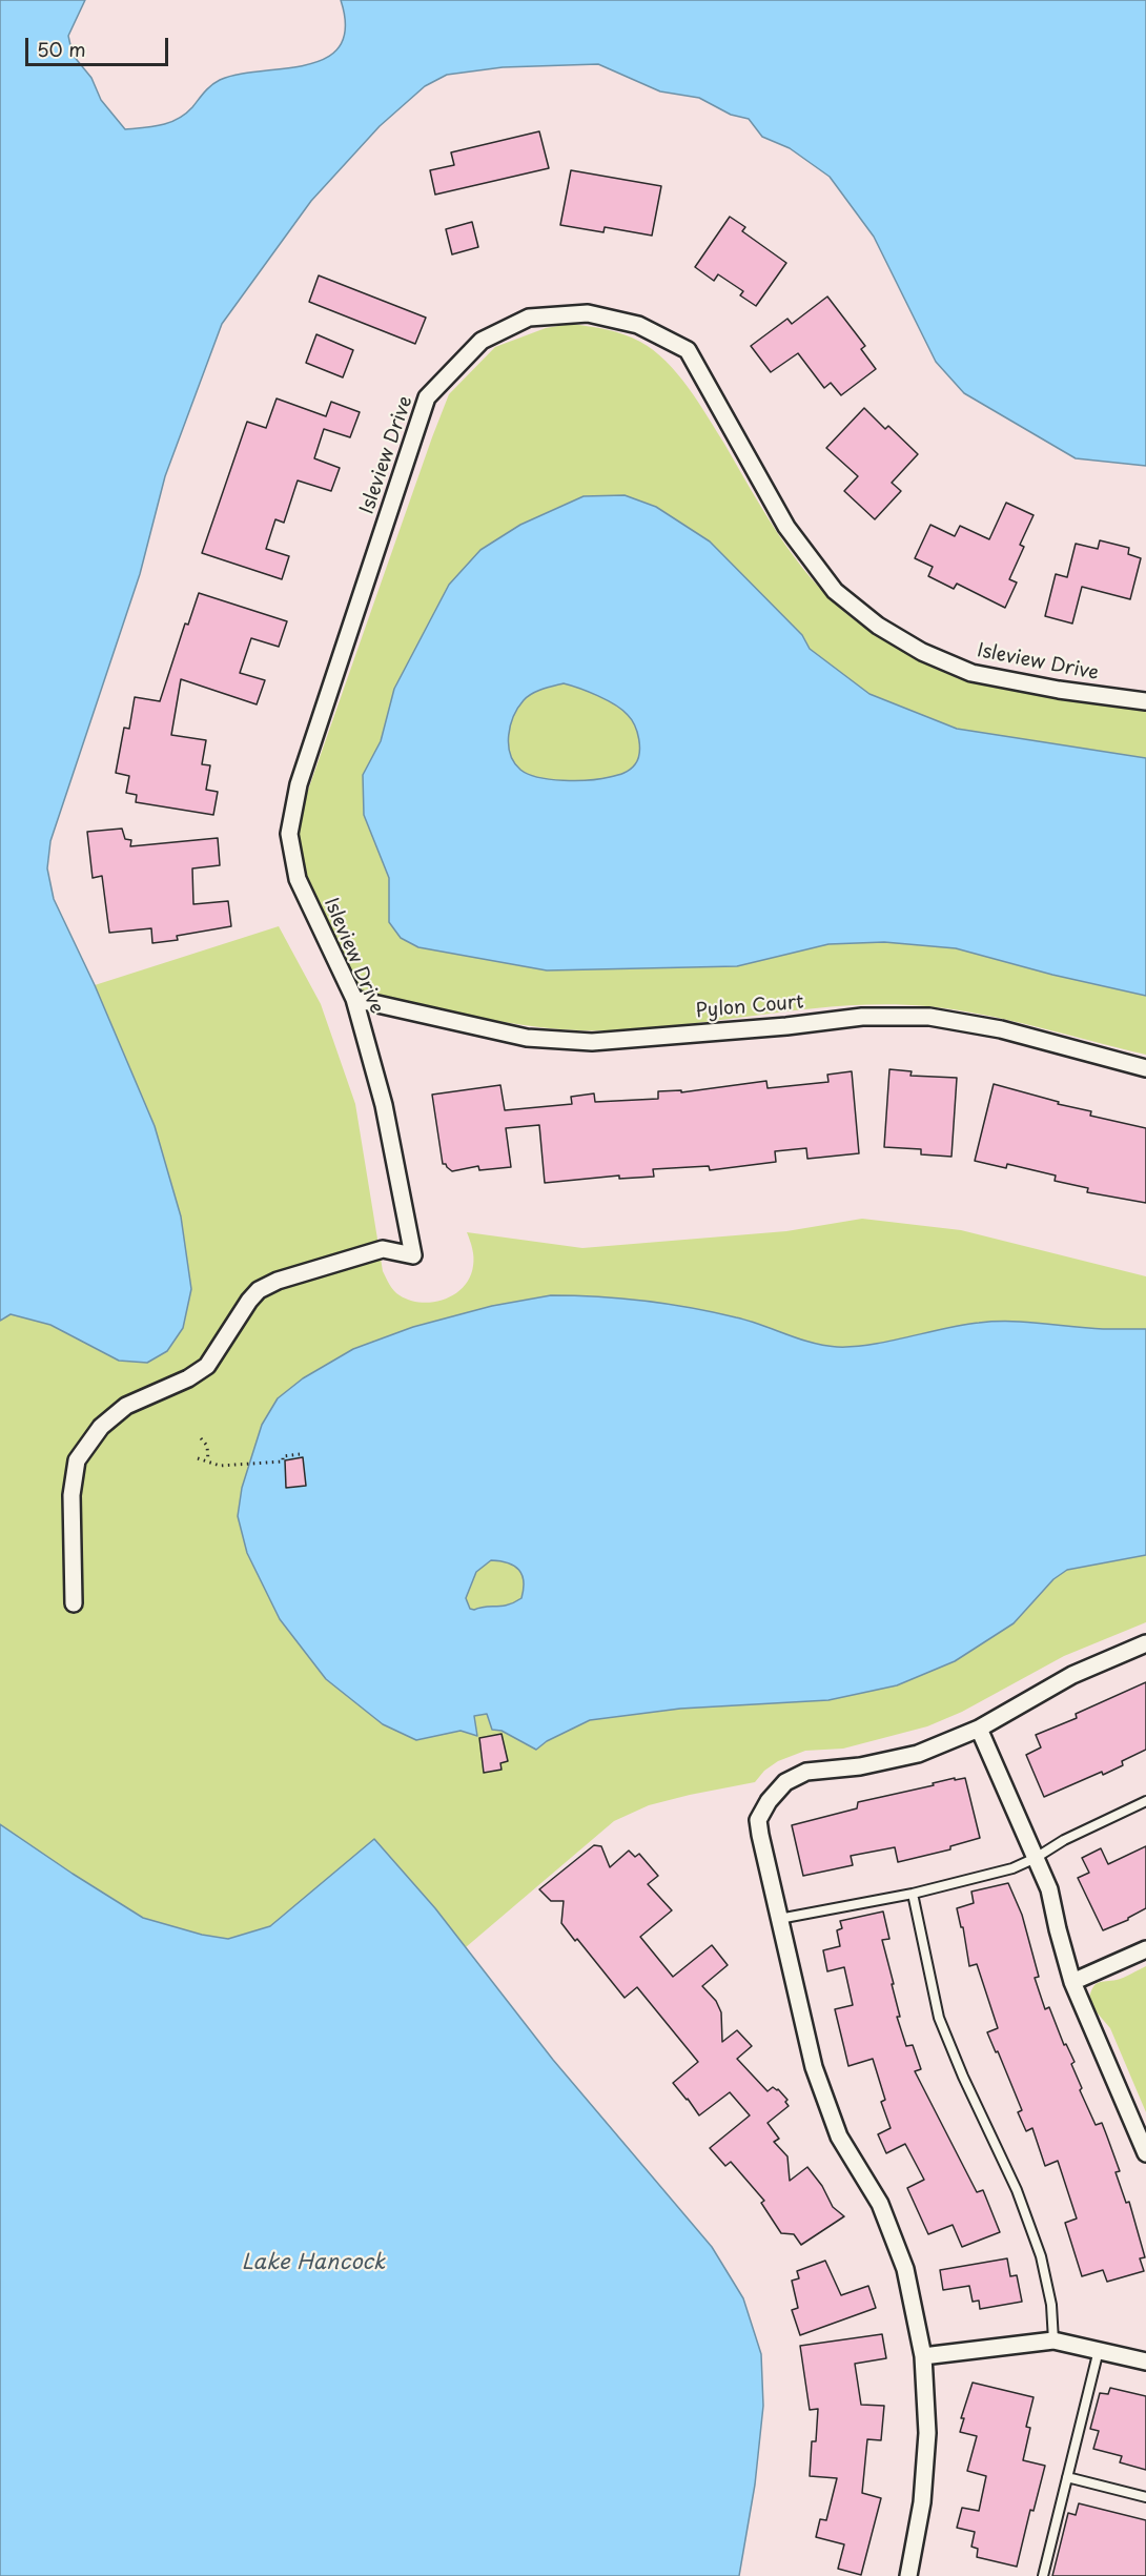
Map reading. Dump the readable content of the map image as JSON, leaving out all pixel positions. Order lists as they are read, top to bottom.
{
  "streets": {
    "street": ["Isleview Drive", "Pylon Court"]
  },
  "crossings": [
    ["Isleview Drive", "Pylon Court"]
  ],
  "water": ["Lake Hancock"],
  "scale_bar": "50 m"
}
